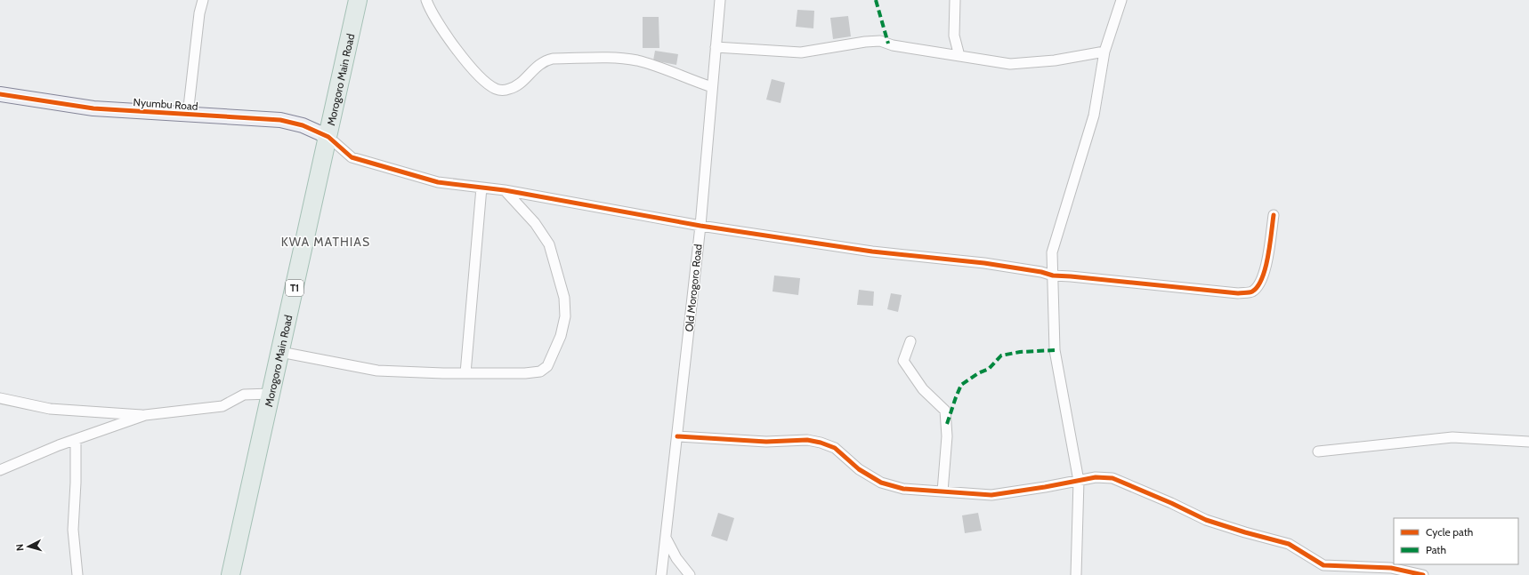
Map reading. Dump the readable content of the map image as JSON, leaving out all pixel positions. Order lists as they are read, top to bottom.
{
  "streets": {
    "highway": ["Morogoro Main Road", "T1"],
    "street": ["Nyumbu Road", "Old Morogoro Road"]
  },
  "crossings": [
    ["Morogoro Main Road", "Nyumbu Road"]
  ],
  "districts": ["KWA MATHIAS"],
  "legend": ["Cycle path", "Path"],
  "north": "left"
}
